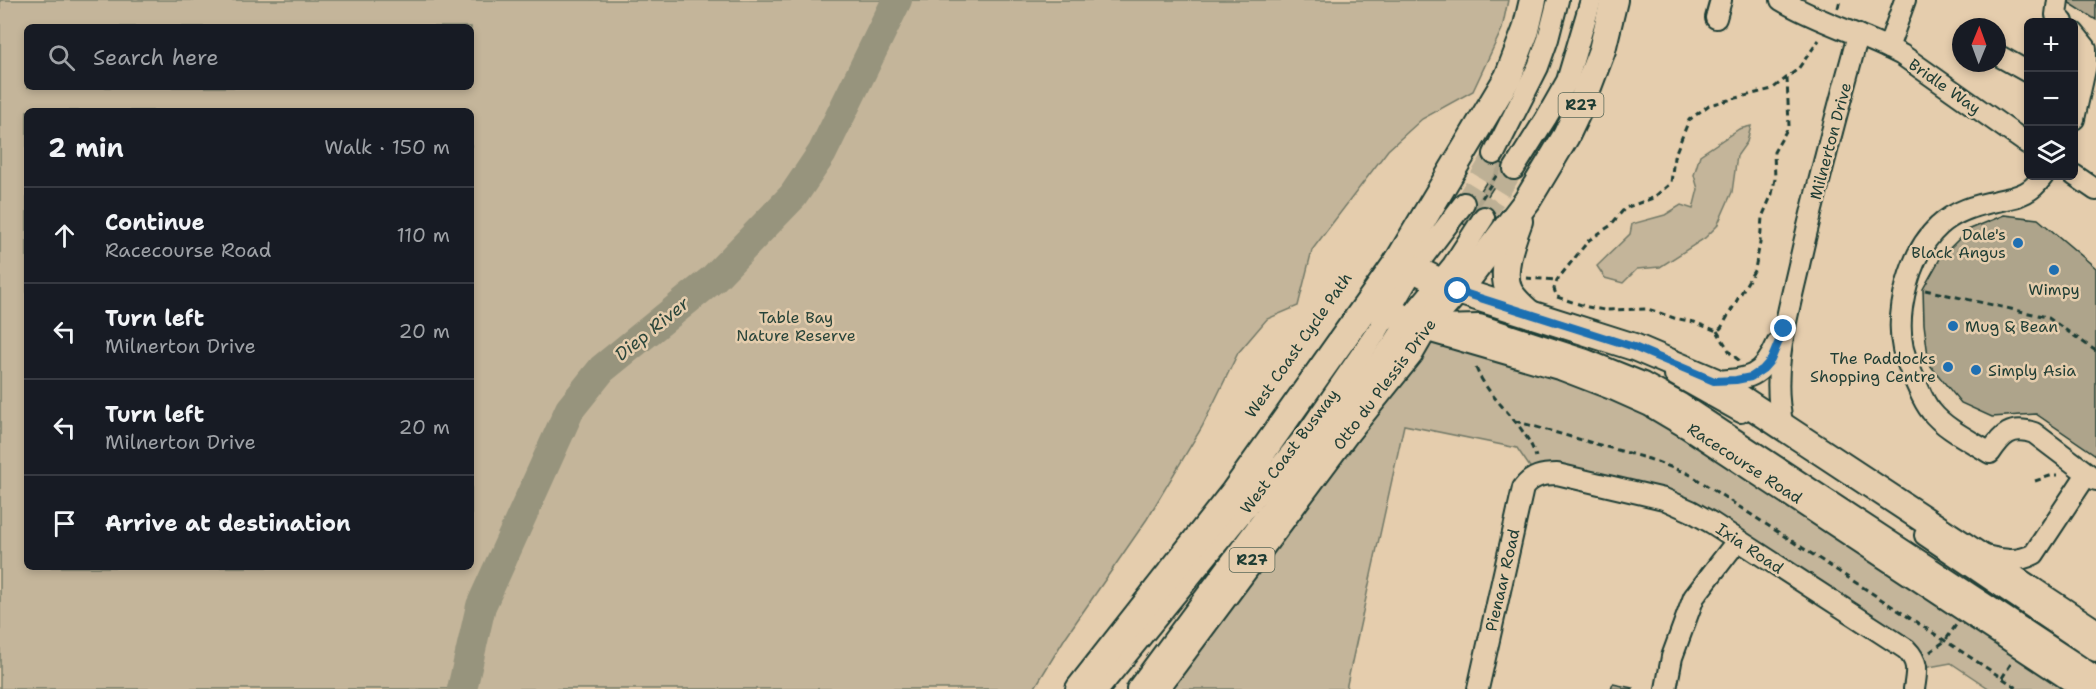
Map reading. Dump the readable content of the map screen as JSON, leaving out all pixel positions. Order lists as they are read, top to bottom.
{
  "streets": {
    "main road": ["R27", "Otto du Plessis Drive", "Racecourse Road"],
    "street": [
      "Bridle Way",
      "Milnerton Drive",
      "West Coast Busway",
      "Ixia Road",
      "Pienaar Road"
    ]
  },
  "crossings": [
    ["Bridle Way", "Milnerton Drive"],
    ["Otto du Plessis Drive", "West Coast Busway"],
    ["Otto du Plessis Drive", "Racecourse Road"],
    ["West Coast Busway", "Racecourse Road"],
    ["Ixia Road", "Pienaar Road"]
  ],
  "water": ["Diep River"],
  "parks": ["Table Bay Nature Reserve"],
  "places": [
    "Dale's Black Angus",
    "Wimpy",
    "Mug & Bean",
    "The Paddocks Shopping Centre",
    "Simply Asia"
  ],
  "north": "top",
  "page": {
    "map_buttons": ["+", "−"],
    "search": "Search here",
    "heading": ["2 min", "Walk · 150 m"],
    "list": [
      ["Continue", "Racecourse Road", "110 m"],
      ["Turn left", "Milnerton Drive", "20 m"],
      ["Turn left", "Milnerton Drive", "20 m"],
      "Arrive at destination"
    ]
  }
}
